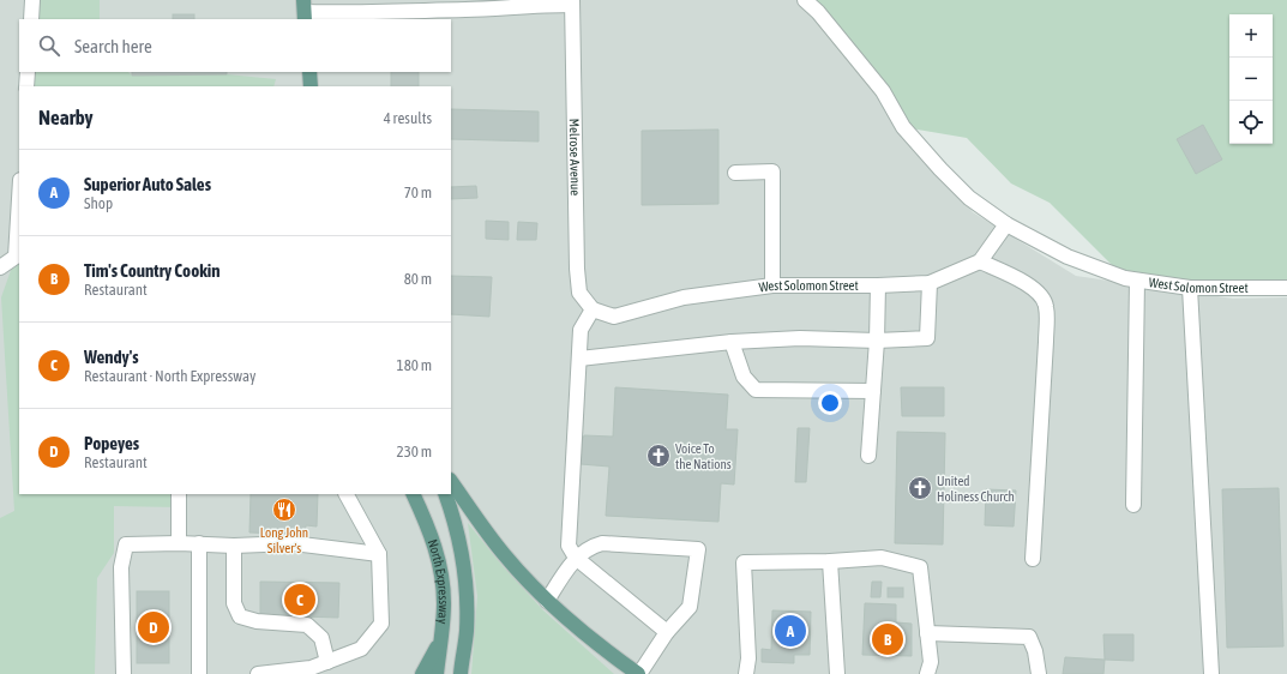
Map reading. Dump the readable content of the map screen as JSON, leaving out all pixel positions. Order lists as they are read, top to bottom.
{
  "streets": {
    "main road": ["North Expressway"],
    "street": ["Melrose Avenue", "West Solomon Street"]
  },
  "crossings": [
    ["Melrose Avenue", "West Solomon Street"]
  ],
  "places": {
    "church": ["Voice To the Nations", "United Holiness Church"],
    "restaurant": ["Long John Silver's"]
  },
  "page": {
    "map_buttons": ["+", "−"],
    "search": "Search here",
    "heading": ["Nearby", "4 results"],
    "list": [
      {
        "mark": "A",
        "name": "Superior Auto Sales",
        "note": "Shop",
        "value": "70 m"
      },
      {
        "mark": "B",
        "name": "Tim's Country Cookin",
        "note": "Restaurant",
        "value": "80 m"
      },
      {
        "mark": "C",
        "name": "Wendy's",
        "note": "Restaurant · North Expressway",
        "value": "180 m"
      },
      {
        "mark": "D",
        "name": "Popeyes",
        "note": "Restaurant",
        "value": "230 m"
      }
    ],
    "pins": [
      "C",
      "D",
      "A",
      "B"
    ]
  }
}
